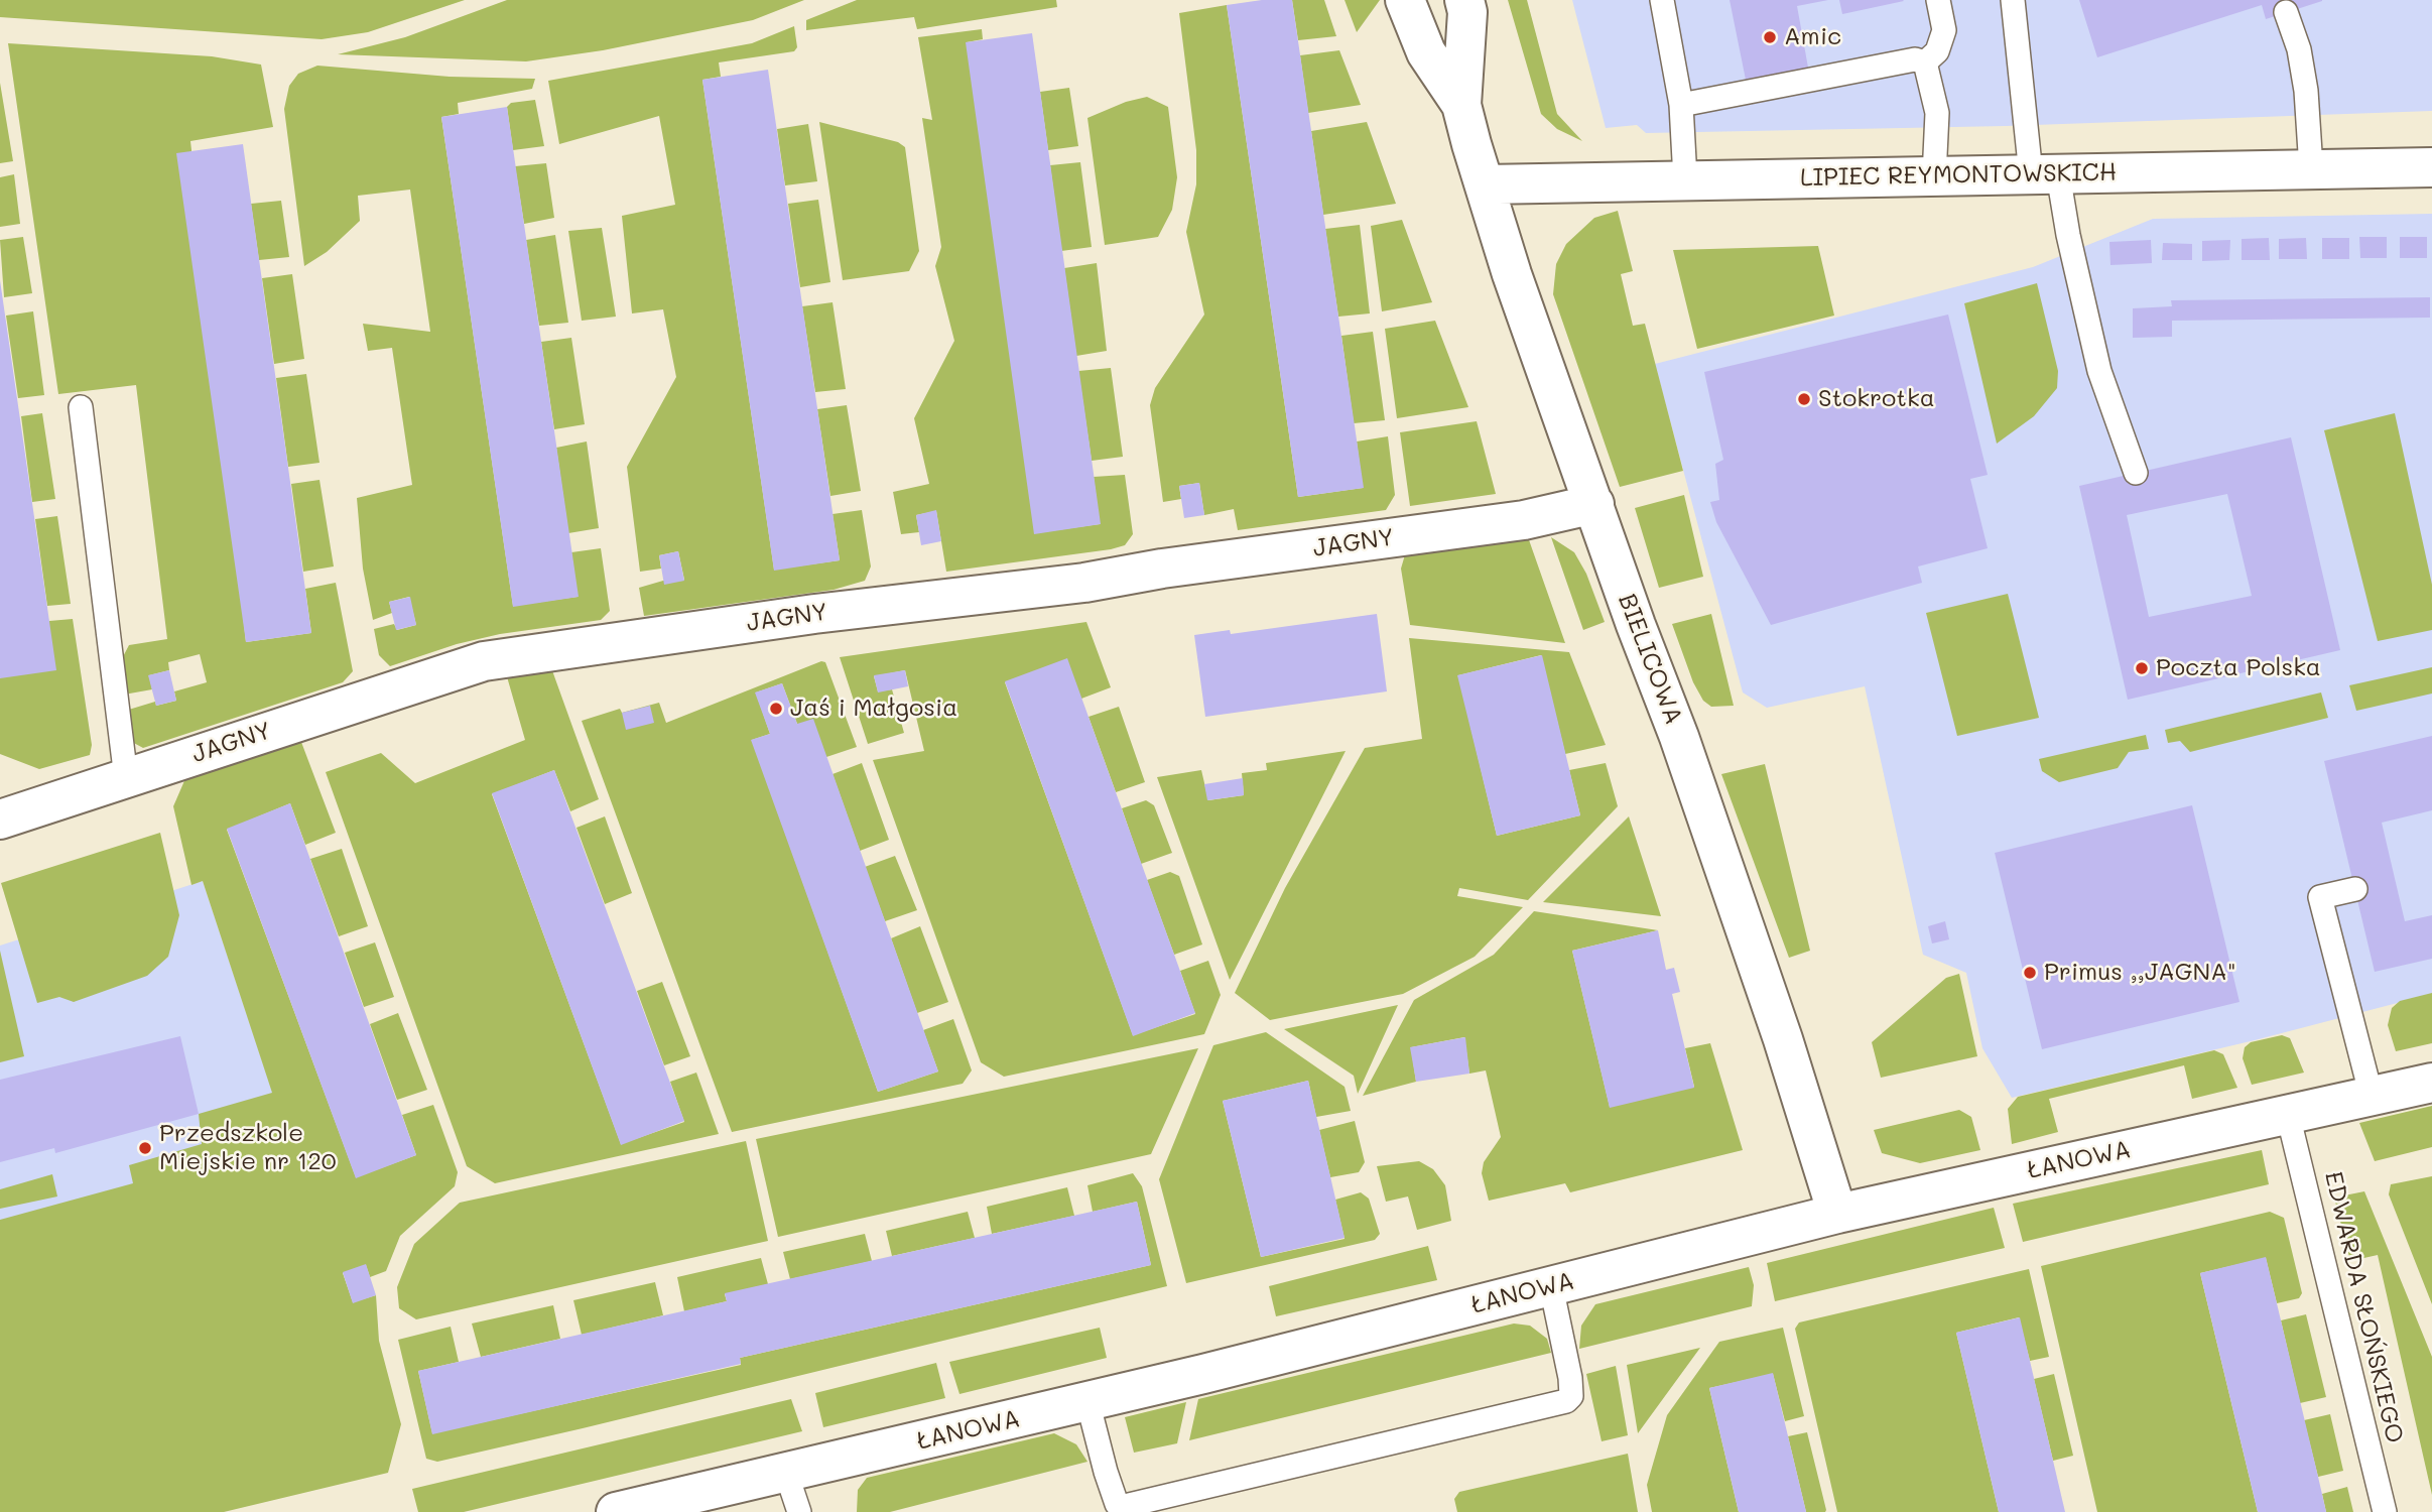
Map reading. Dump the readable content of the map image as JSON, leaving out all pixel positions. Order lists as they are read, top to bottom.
{
  "streets": {
    "street": [
      "LIPIEC REYMONTOWSKICH",
      "JAGNY",
      "BIELICOWA",
      "ŁANOWA"
    ],
    "lane": ["EDWARDA SŁOŃSKIEGO"]
  },
  "crossings": [
    ["LIPIEC REYMONTOWSKICH", "BIELICOWA"],
    ["JAGNY", "BIELICOWA"],
    ["BIELICOWA", "ŁANOWA"],
    ["ŁANOWA", "EDWARDA SŁOŃSKIEGO"]
  ],
  "places": [
    "Amic",
    "Stokrotka",
    "Poczta Polska",
    "Jaś i Małgosia",
    "Primus ,,JAGNA\"",
    "Przedszkole Miejskie nr 120"
  ]
}
